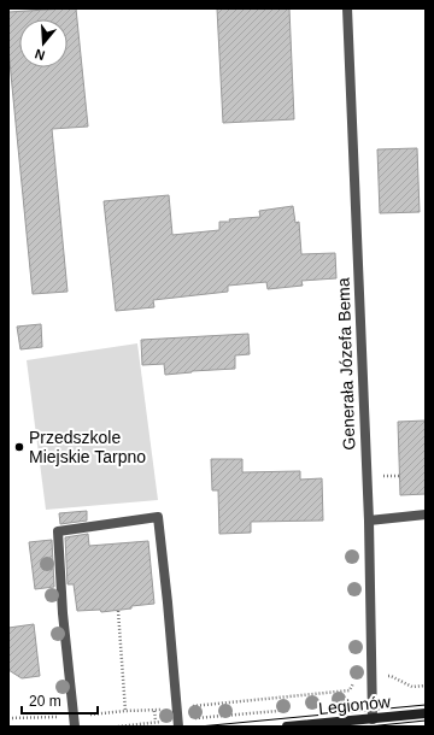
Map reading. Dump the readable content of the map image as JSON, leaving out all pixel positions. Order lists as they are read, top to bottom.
{
  "streets": {
    "street": ["Generała Józefa Bema", "Legionów"]
  },
  "crossings": [
    ["Generała Józefa Bema", "Legionów"]
  ],
  "places": ["Przedszkole Miejskie Tarpno"],
  "scale_bar": "20 m",
  "north": "bottom"
}
